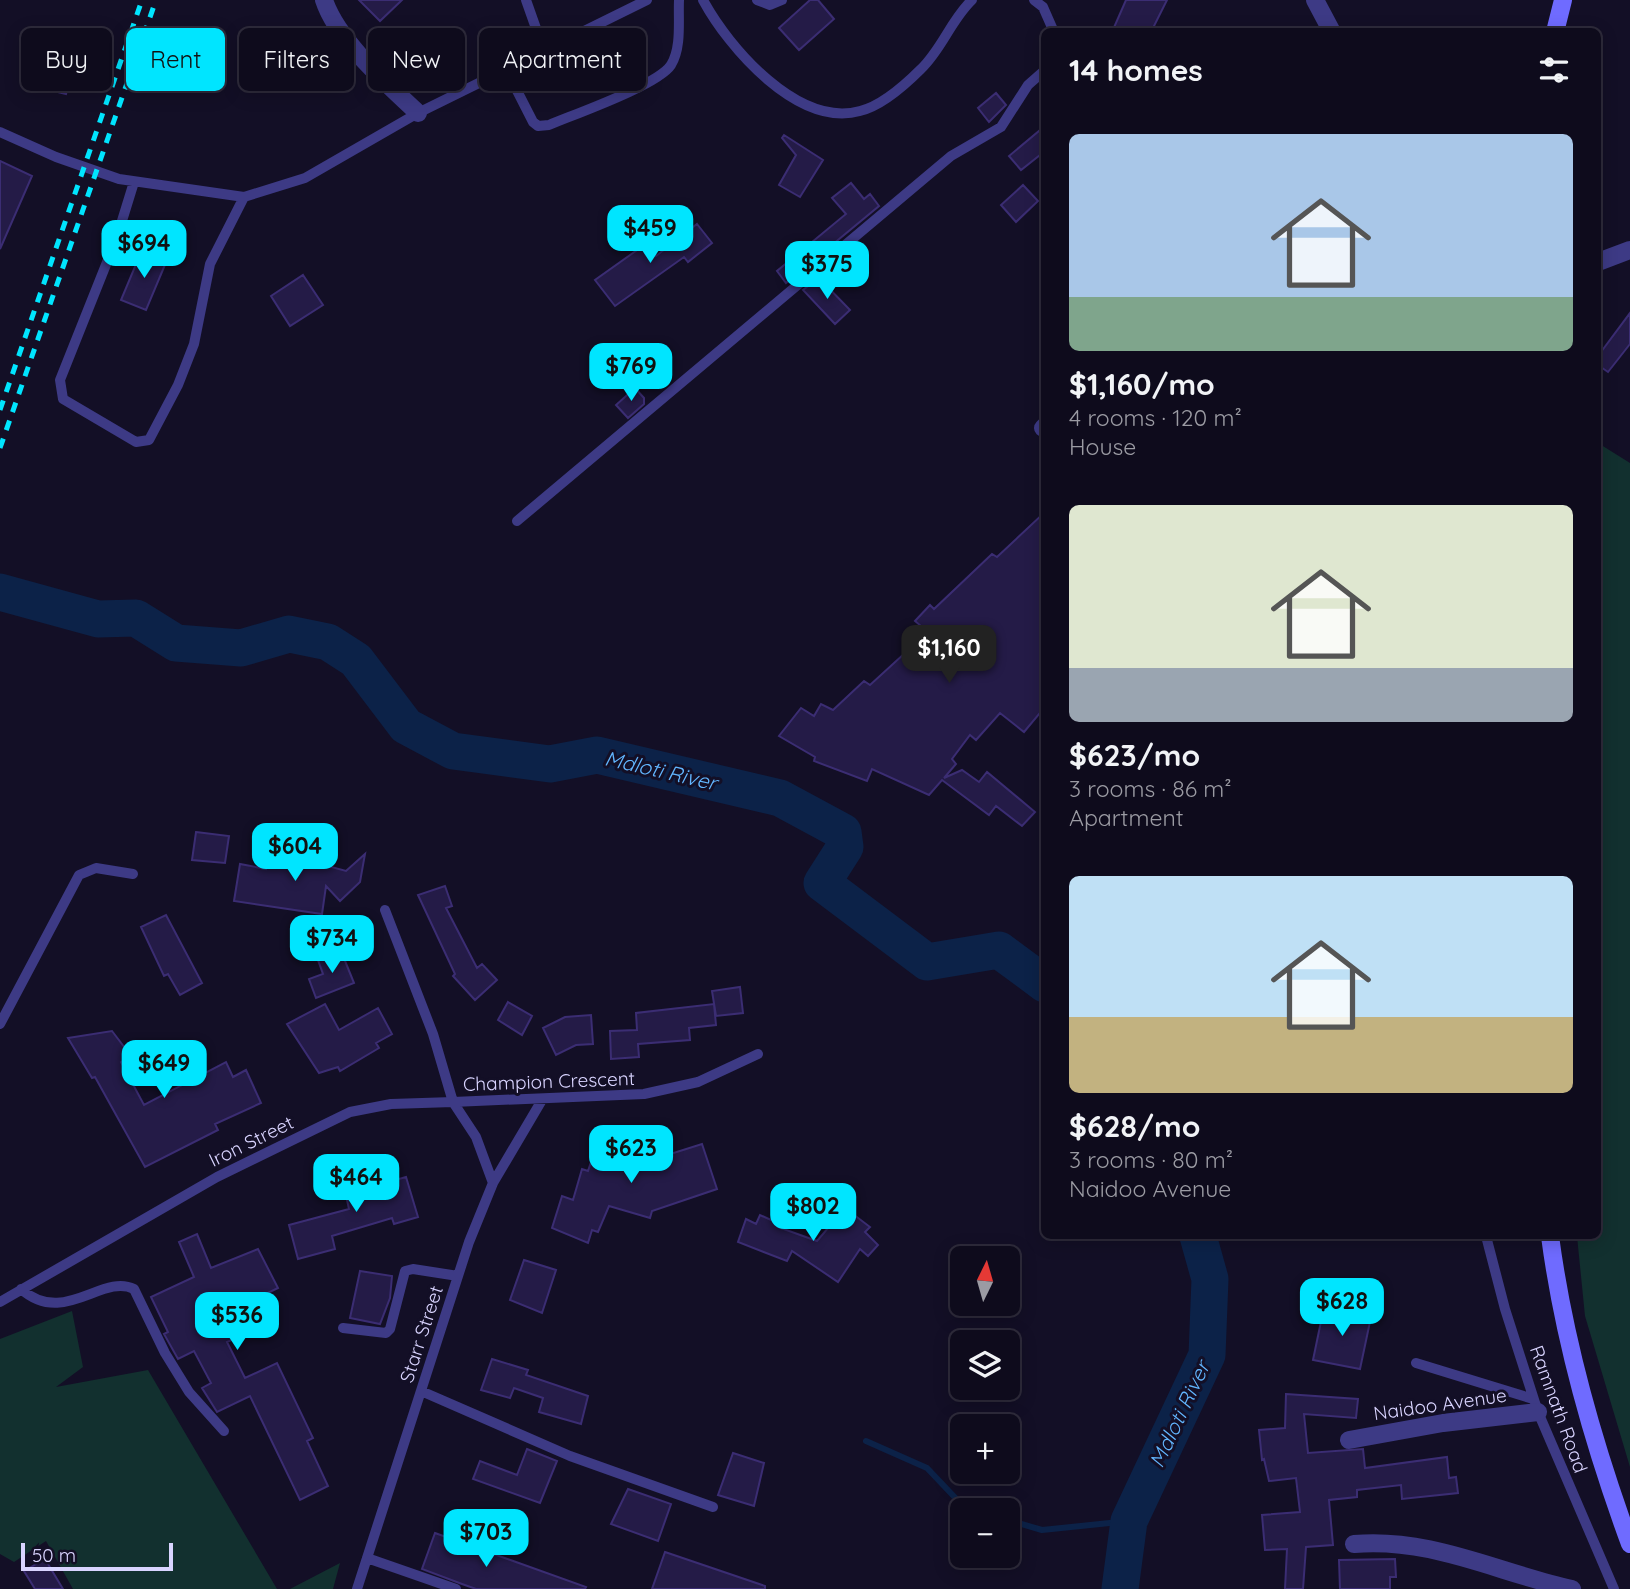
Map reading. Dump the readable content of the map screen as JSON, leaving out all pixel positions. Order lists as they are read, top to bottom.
{
  "streets": {
    "street": ["Naidoo Avenue"],
    "lane": [
      "Champion Crescent",
      "Iron Street",
      "Starr Street",
      "Ramnath Road"
    ]
  },
  "crossings": [
    ["Champion Crescent", "Iron Street"],
    ["Champion Crescent", "Starr Street"],
    ["Naidoo Avenue", "Ramnath Road"]
  ],
  "water": ["Mdloti River"],
  "scale_bar": "50 m",
  "north": "top",
  "page": {
    "chip": [
      "Buy",
      "Rent",
      "Filters",
      "New",
      "Apartment"
    ],
    "heading": "14 homes",
    "list": [
      {
        "name": "$1,160/mo",
        "note": "4 rooms · 120 m² · House"
      },
      {
        "name": "$623/mo",
        "note": "3 rooms · 86 m² · Apartment"
      },
      {
        "name": "$628/mo",
        "note": "3 rooms · 80 m² · Naidoo Avenue"
      }
    ],
    "price": [
      "$459",
      "$694",
      "$375",
      "$769",
      "$1,160",
      "$604",
      "$734",
      "$649",
      "$623",
      "$464",
      "$802",
      "$628",
      "$536",
      "$703"
    ],
    "map_buttons": ["+", "−"],
    "scale": "50 m"
  }
}
